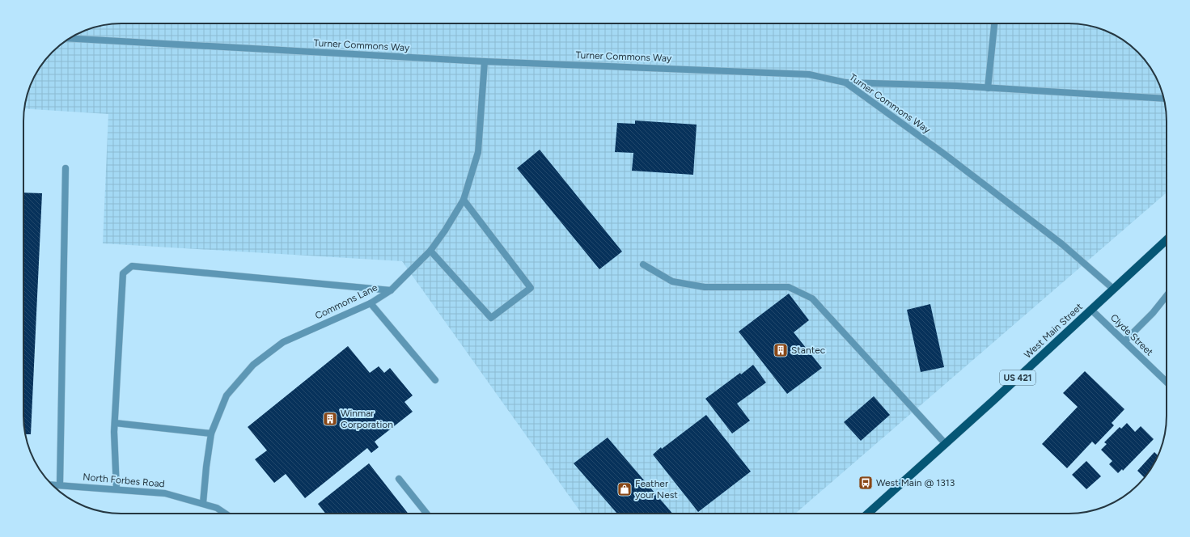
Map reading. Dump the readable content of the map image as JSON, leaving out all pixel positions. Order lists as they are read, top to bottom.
{
  "streets": {
    "main road": ["West Main Street", "US 421"],
    "street": [
      "Turner Commons Way",
      "Commons Lane",
      "Clyde Street",
      "North Forbes Road"
    ]
  },
  "crossings": [
    ["Turner Commons Way", "Commons Lane"],
    ["Turner Commons Way", "West Main Street"],
    ["Commons Lane", "North Forbes Road"],
    ["West Main Street", "Clyde Street"]
  ],
  "places": {
    "building": ["Stantec", "Winmar Corporation"],
    "bus stop": ["West Main @ 1313"],
    "shop": ["Feather your Nest"]
  }
}
